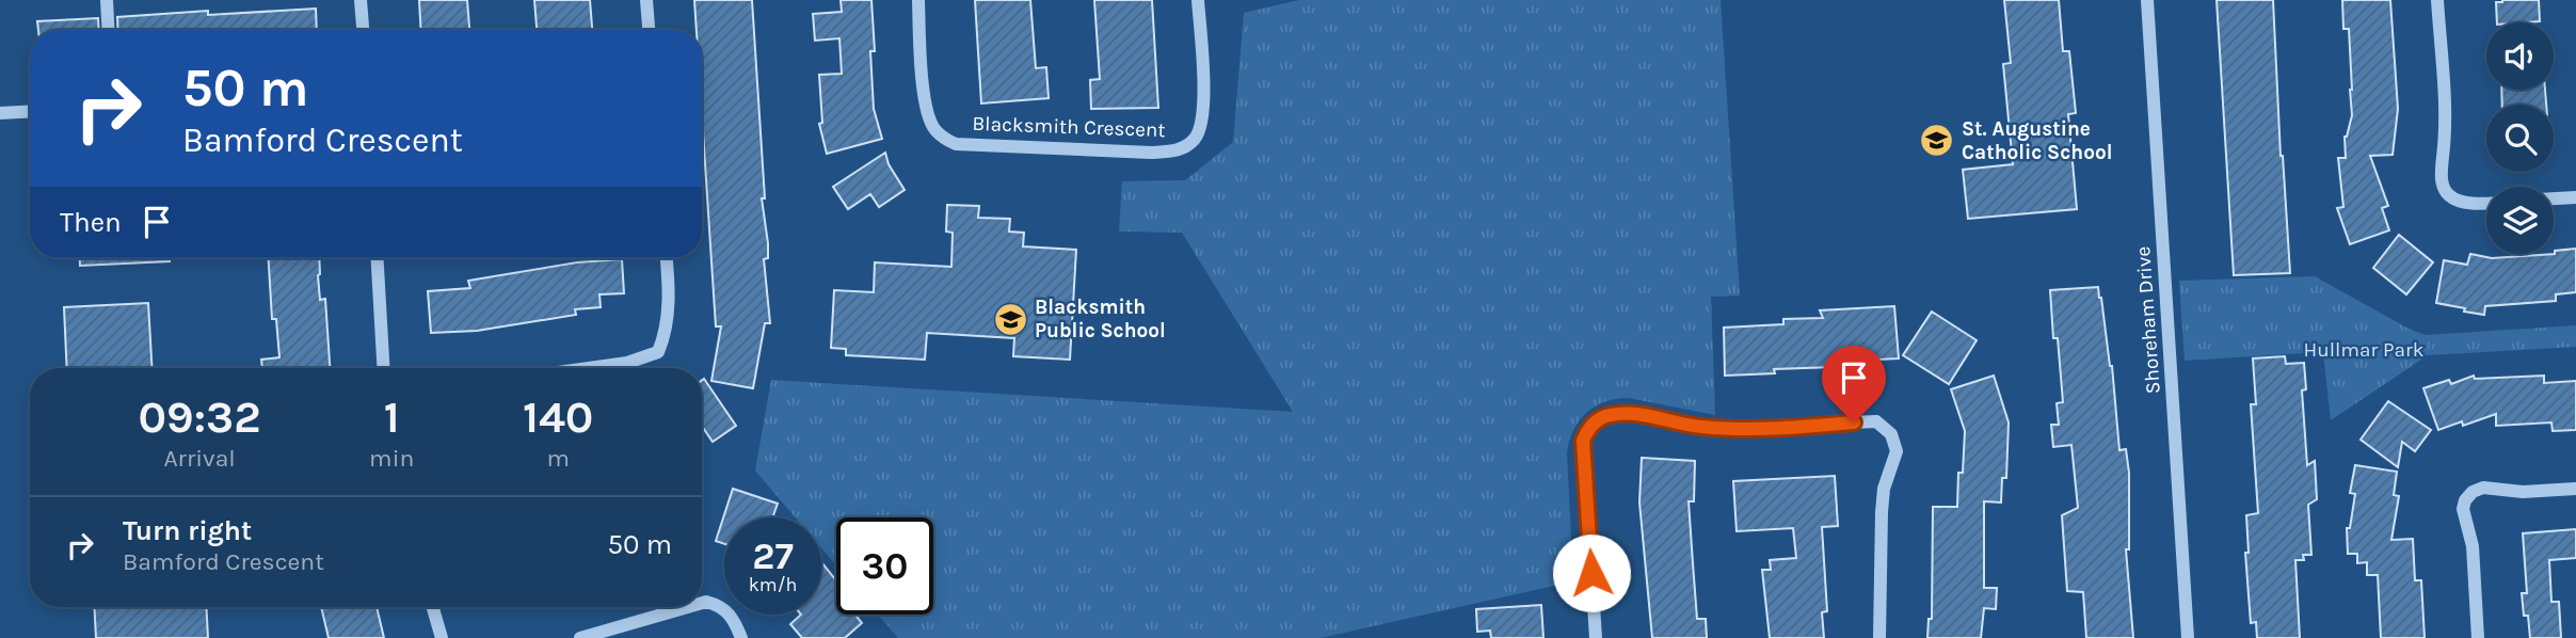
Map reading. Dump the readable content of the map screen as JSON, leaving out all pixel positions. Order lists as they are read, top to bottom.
{
  "streets": {
    "street": ["Blacksmith Crescent", "Shoreham Drive"]
  },
  "parks": ["Hullmar Park"],
  "places": {
    "school or university": ["St. Augustine Catholic School", "Blacksmith Public School"]
  },
  "page": {
    "turn": ["50 m", "Bamford Crescent"],
    "then": "Then",
    "eta": [
      "09:32",
      "Arrival",
      "1",
      "min",
      "140",
      "m"
    ],
    "list": [
      {
        "name": "Turn right",
        "note": "Bamford Crescent",
        "value": "50 m"
      }
    ],
    "speed": "27 km/h",
    "limit": "30"
  }
}
